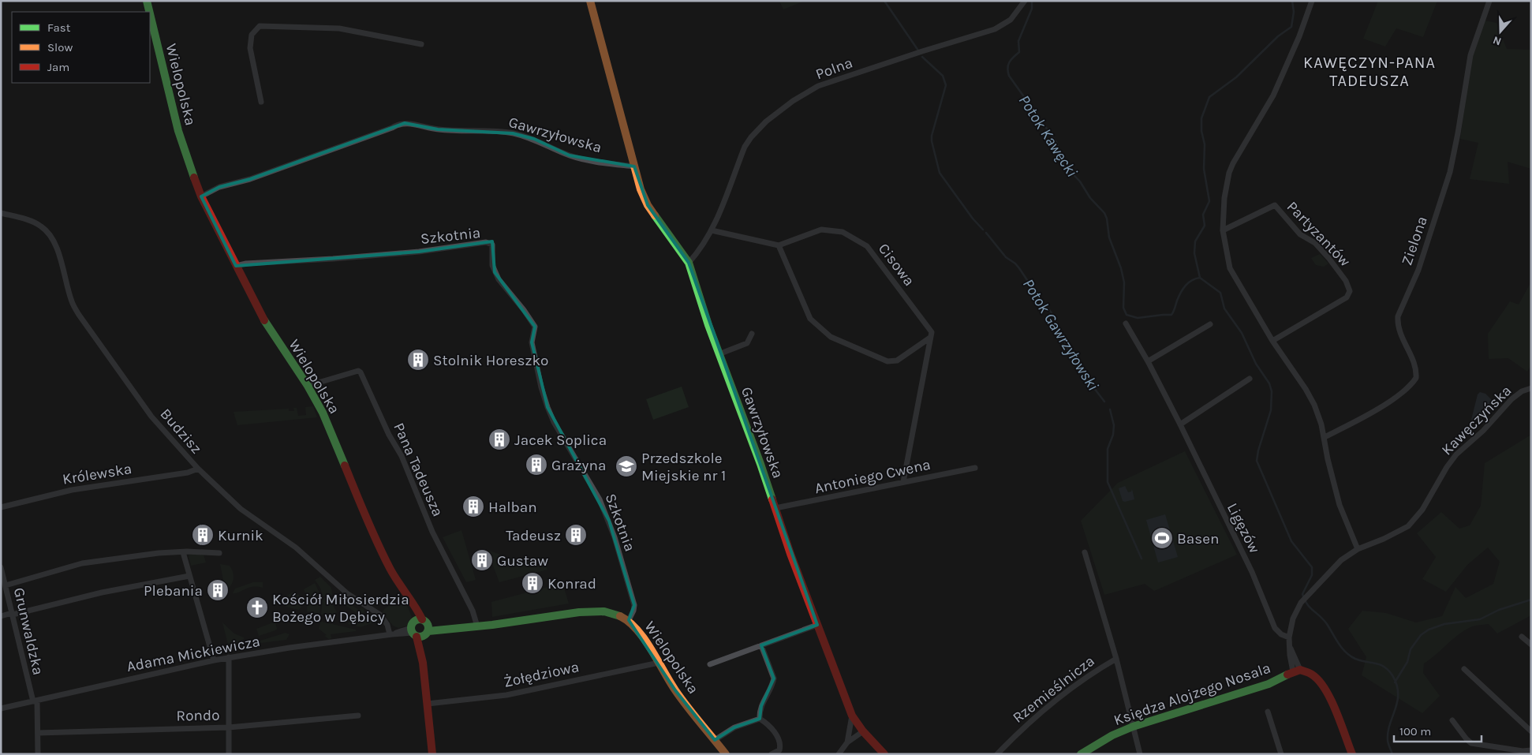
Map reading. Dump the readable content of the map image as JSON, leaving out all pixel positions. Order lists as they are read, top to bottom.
{
  "streets": {
    "street": [
      "Polna",
      "Wielopolska",
      "Gawrzyłowska",
      "Partyzantów",
      "Szkotnia",
      "Zielona",
      "Cisowa",
      "Kawęczyńska",
      "Budzisz",
      "Pana Tadeusza",
      "Królewska",
      "Antoniego Cwena",
      "Ligęzów",
      "Grunwaldzka",
      "Adama Mickiewicza",
      "Żołędziowa",
      "Rzemieślnicza",
      "Księdza Alojzego Nosala",
      "Rondo"
    ]
  },
  "crossings": [
    ["Polna", "Gawrzyłowska"],
    ["Wielopolska", "Gawrzyłowska"],
    ["Wielopolska", "Szkotnia"],
    ["Wielopolska", "Pana Tadeusza"],
    ["Wielopolska", "Adama Mickiewicza"],
    ["Wielopolska", "Żołędziowa"],
    ["Gawrzyłowska", "Antoniego Cwena"],
    ["Kawęczyńska", "Ligęzów"],
    ["Budzisz", "Królewska"],
    ["Budzisz", "Adama Mickiewicza"],
    ["Grunwaldzka", "Adama Mickiewicza"],
    ["Grunwaldzka", "Rondo"]
  ],
  "districts": ["KAWĘCZYN-PANA TADEUSZA"],
  "water": ["Potok Kawęcki", "Potok Gawrzyłowski"],
  "places": {
    "building": [
      "Stolnik Horeszko",
      "Jacek Soplica",
      "Grażyna",
      "Halban",
      "Kurnik",
      "Tadeusz",
      "Gustaw",
      "Konrad",
      "Plebania"
    ],
    "school or university": ["Przedszkole Miejskie nr 1"],
    "sports": ["Basen"],
    "church": ["Kościół Miłosierdzia Bożego w Dębicy"]
  },
  "legend": ["Fast", "Slow", "Jam"],
  "scale_bar": "100 m",
  "north": "bottom"
}
